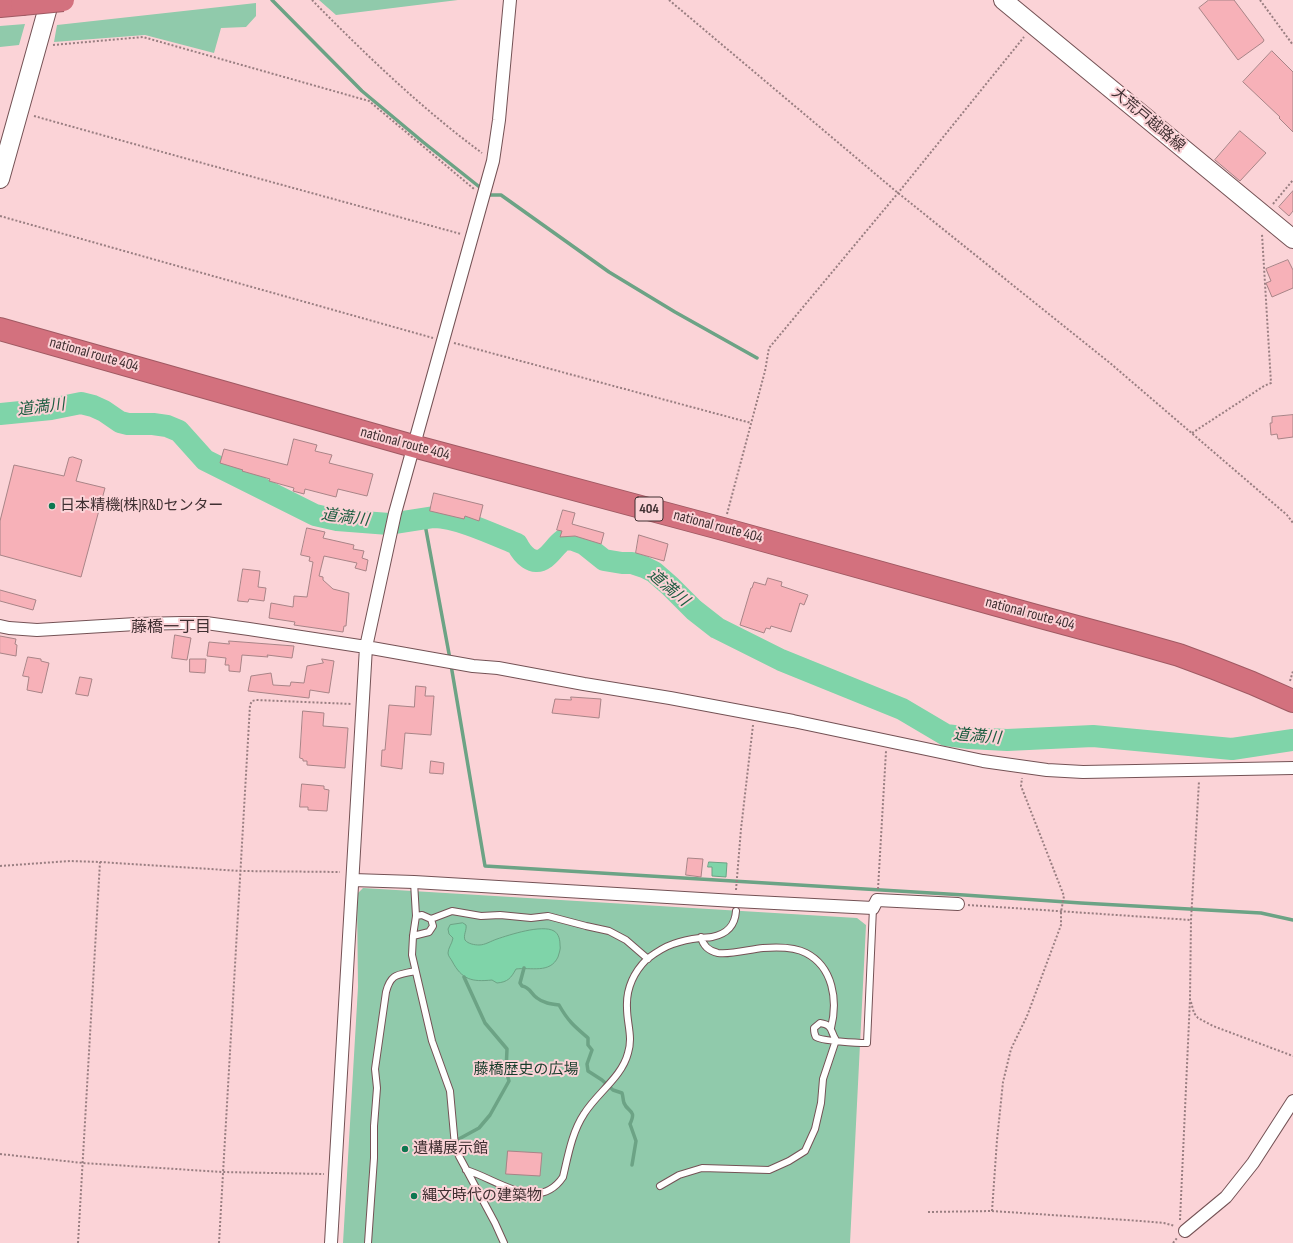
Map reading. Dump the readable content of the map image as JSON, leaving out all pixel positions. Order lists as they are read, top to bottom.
{
  "streets": {
    "highway": ["national route 404", "404"],
    "main road": ["大荒戸越路線"]
  },
  "districts": ["藤橋一丁目"],
  "water": ["道満川"],
  "parks": ["藤橋歴史の広場"],
  "places": ["日本精機(株)R&Dセンター", "遺構展示館", "縄文時代の建築物"]
}
